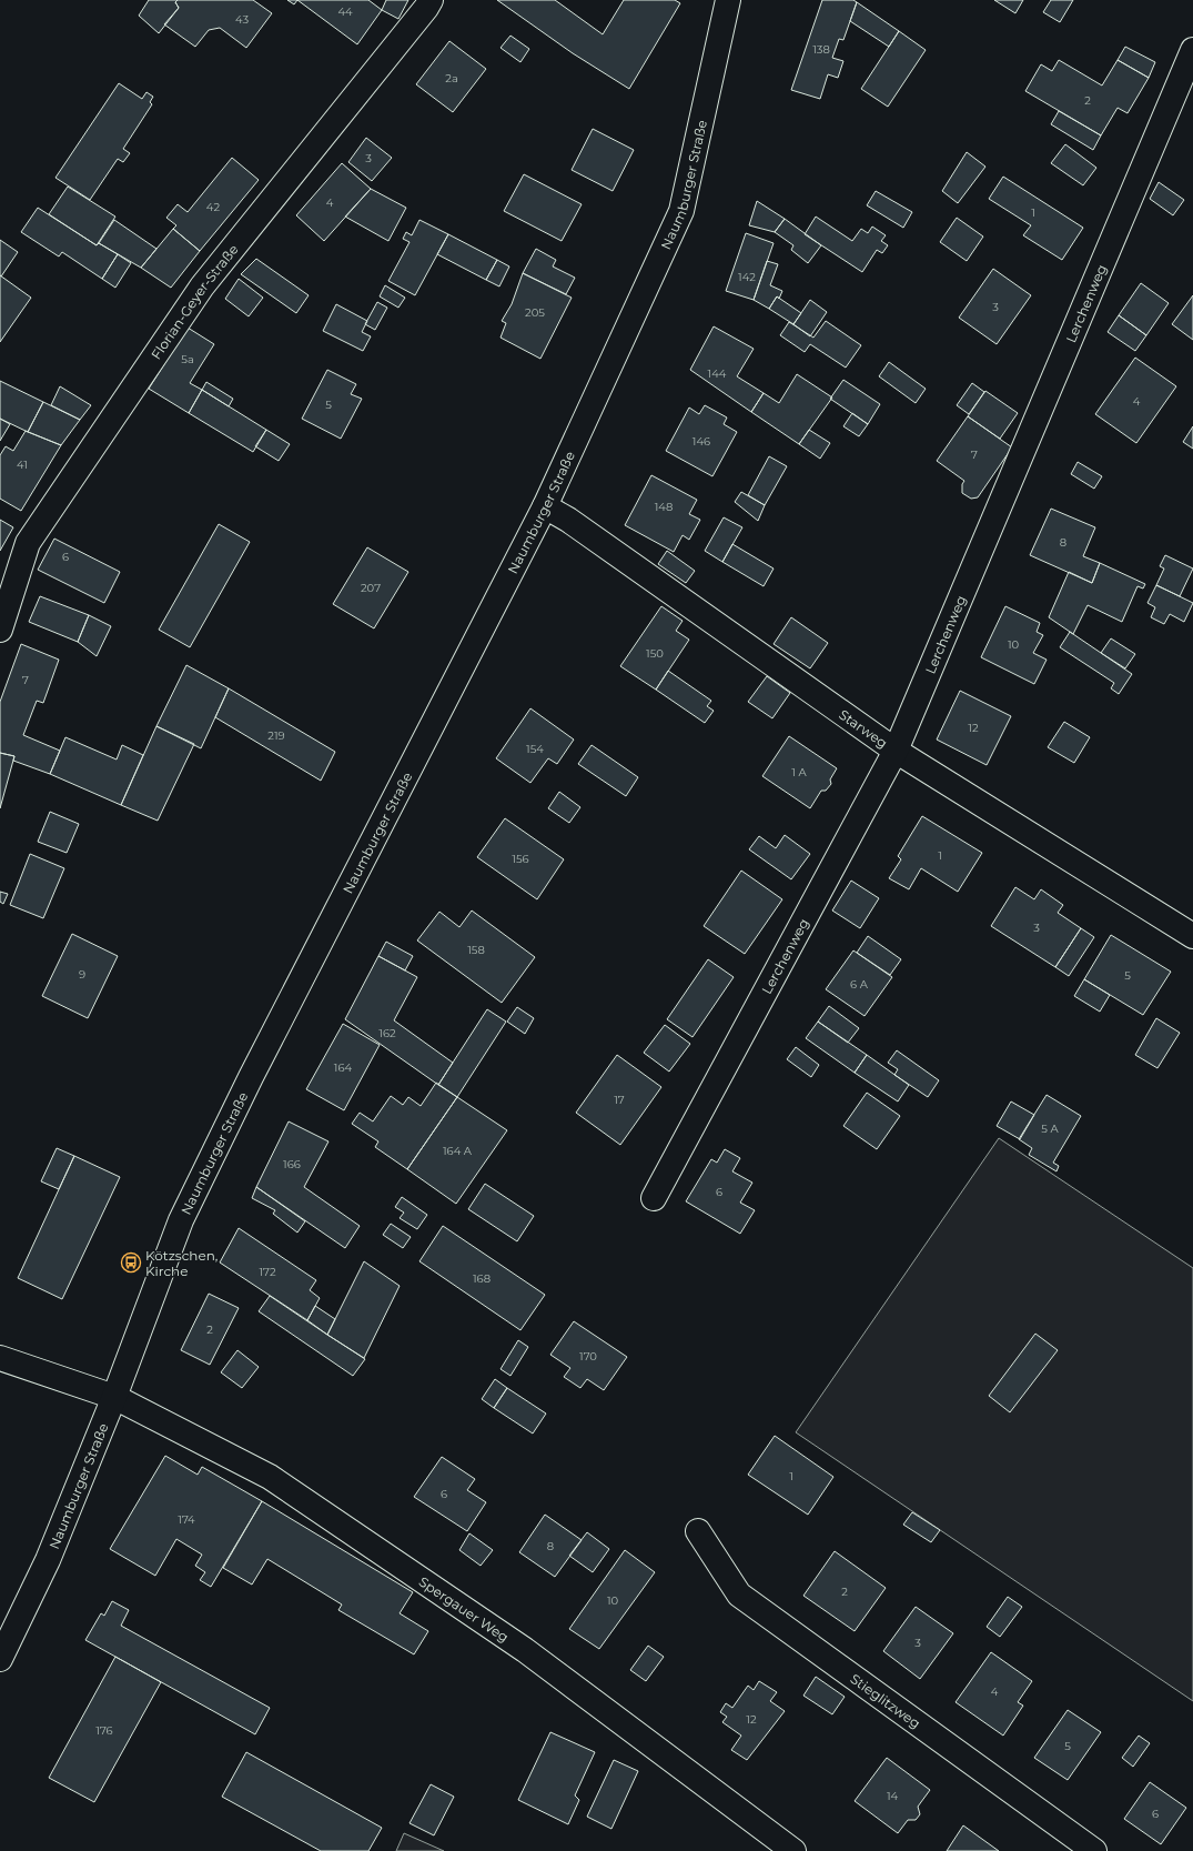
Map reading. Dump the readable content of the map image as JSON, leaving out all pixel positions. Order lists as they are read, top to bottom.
{
  "streets": {
    "street": [
      "Naumburger Straße",
      "Florian-Geyer-Straße",
      "Lerchenweg",
      "Starweg",
      "Spergauer Weg",
      "Stieglitzweg"
    ]
  },
  "crossings": [
    ["Naumburger Straße", "Starweg"],
    ["Naumburger Straße", "Spergauer Weg"],
    ["Lerchenweg", "Starweg"]
  ],
  "places": {
    "bus stop": ["Kötzschen, Kirche"]
  },
  "house_numbers": [
    "44",
    "43",
    "138",
    "2a",
    "2",
    "3",
    "4",
    "42",
    "1",
    "142",
    "3",
    "205",
    "5a",
    "144",
    "4",
    "5",
    "146",
    "7",
    "41",
    "148",
    "8",
    "6",
    "207",
    "10",
    "150",
    "7",
    "12",
    "219",
    "154",
    "1 A",
    "1",
    "156",
    "3",
    "158",
    "9",
    "5",
    "6 A",
    "162",
    "164",
    "17",
    "5 A",
    "164 A",
    "166",
    "6",
    "172",
    "168",
    "2",
    "170",
    "1",
    "6",
    "174",
    "8",
    "2",
    "10",
    "3",
    "4",
    "12",
    "176",
    "5",
    "14",
    "6"
  ]
}
